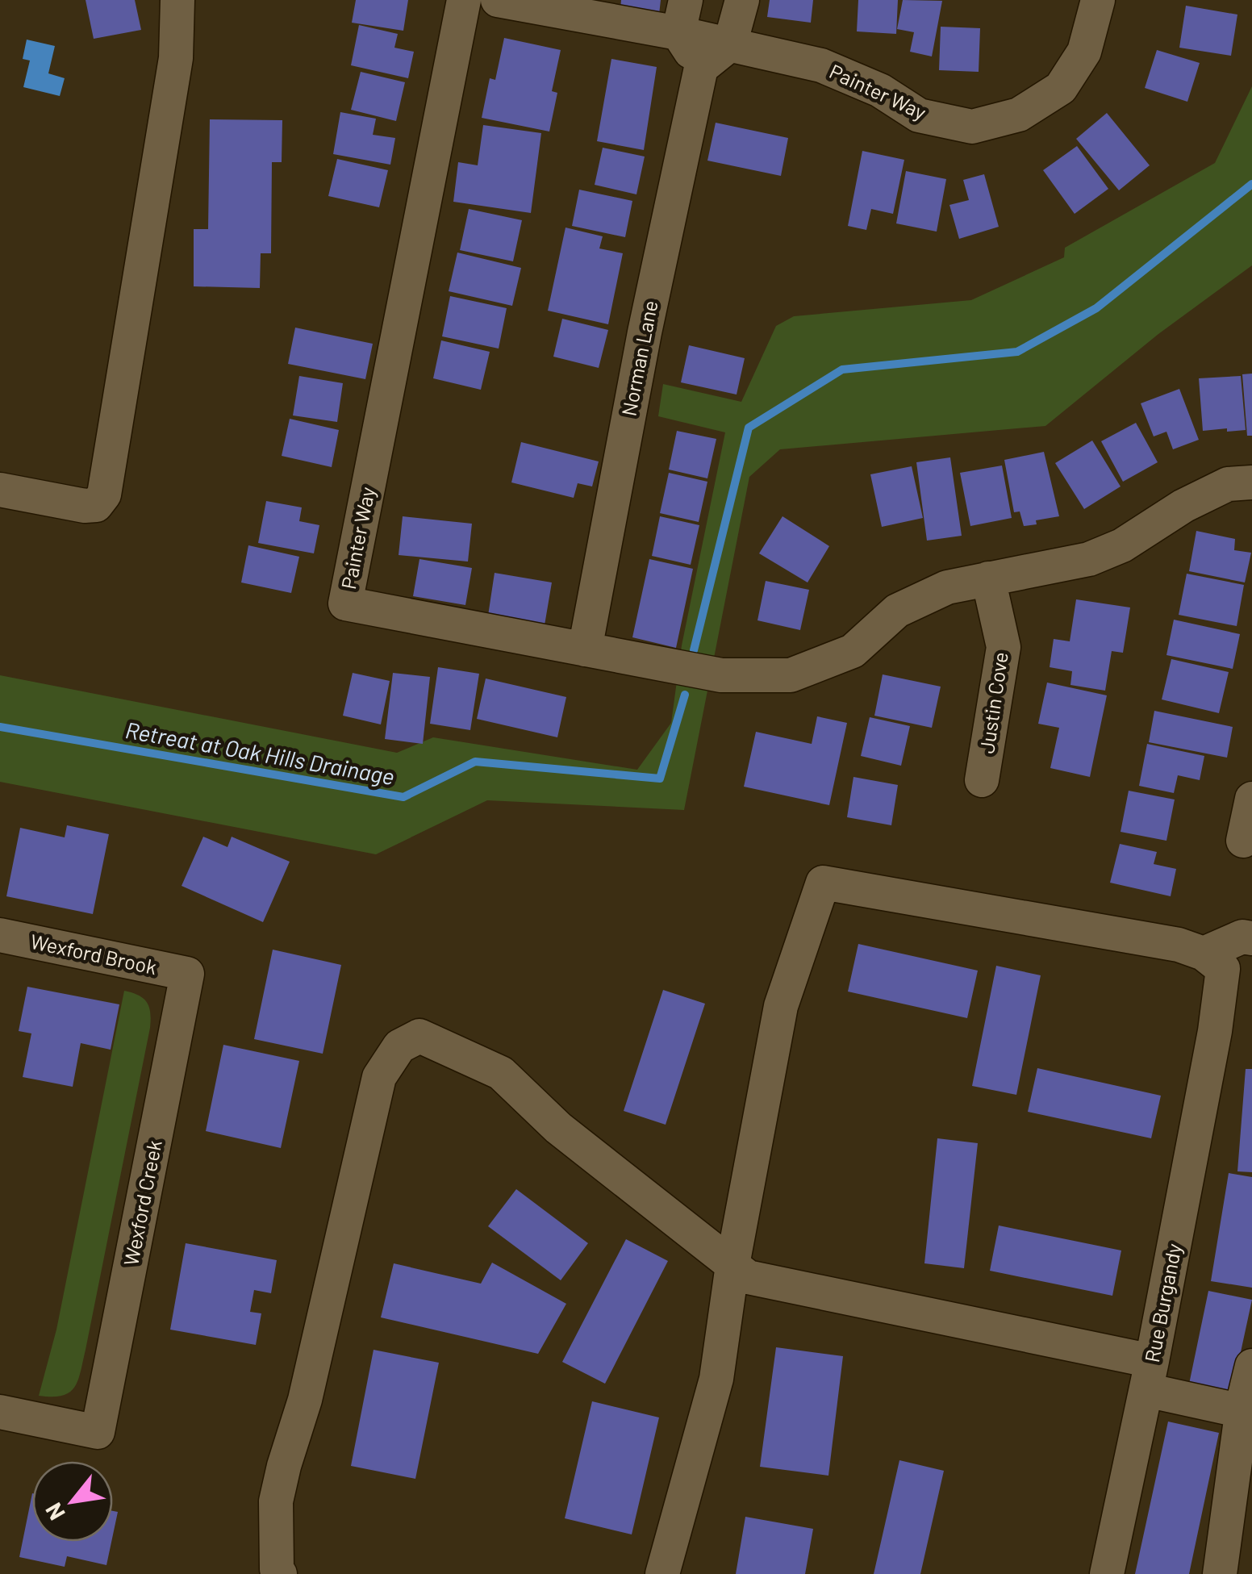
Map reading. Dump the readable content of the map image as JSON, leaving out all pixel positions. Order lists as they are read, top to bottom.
{
  "streets": {
    "street": [
      "Painter Way",
      "Norman Lane",
      "Justin Cove",
      "Wexford Brook",
      "Wexford Creek",
      "Rue Burgandy"
    ]
  },
  "crossings": [
    ["Painter Way", "Norman Lane"],
    ["Painter Way", "Justin Cove"],
    ["Wexford Brook", "Wexford Creek"]
  ],
  "water": ["Retreat at Oak Hills Drainage"],
  "north": "bottom left"
}
